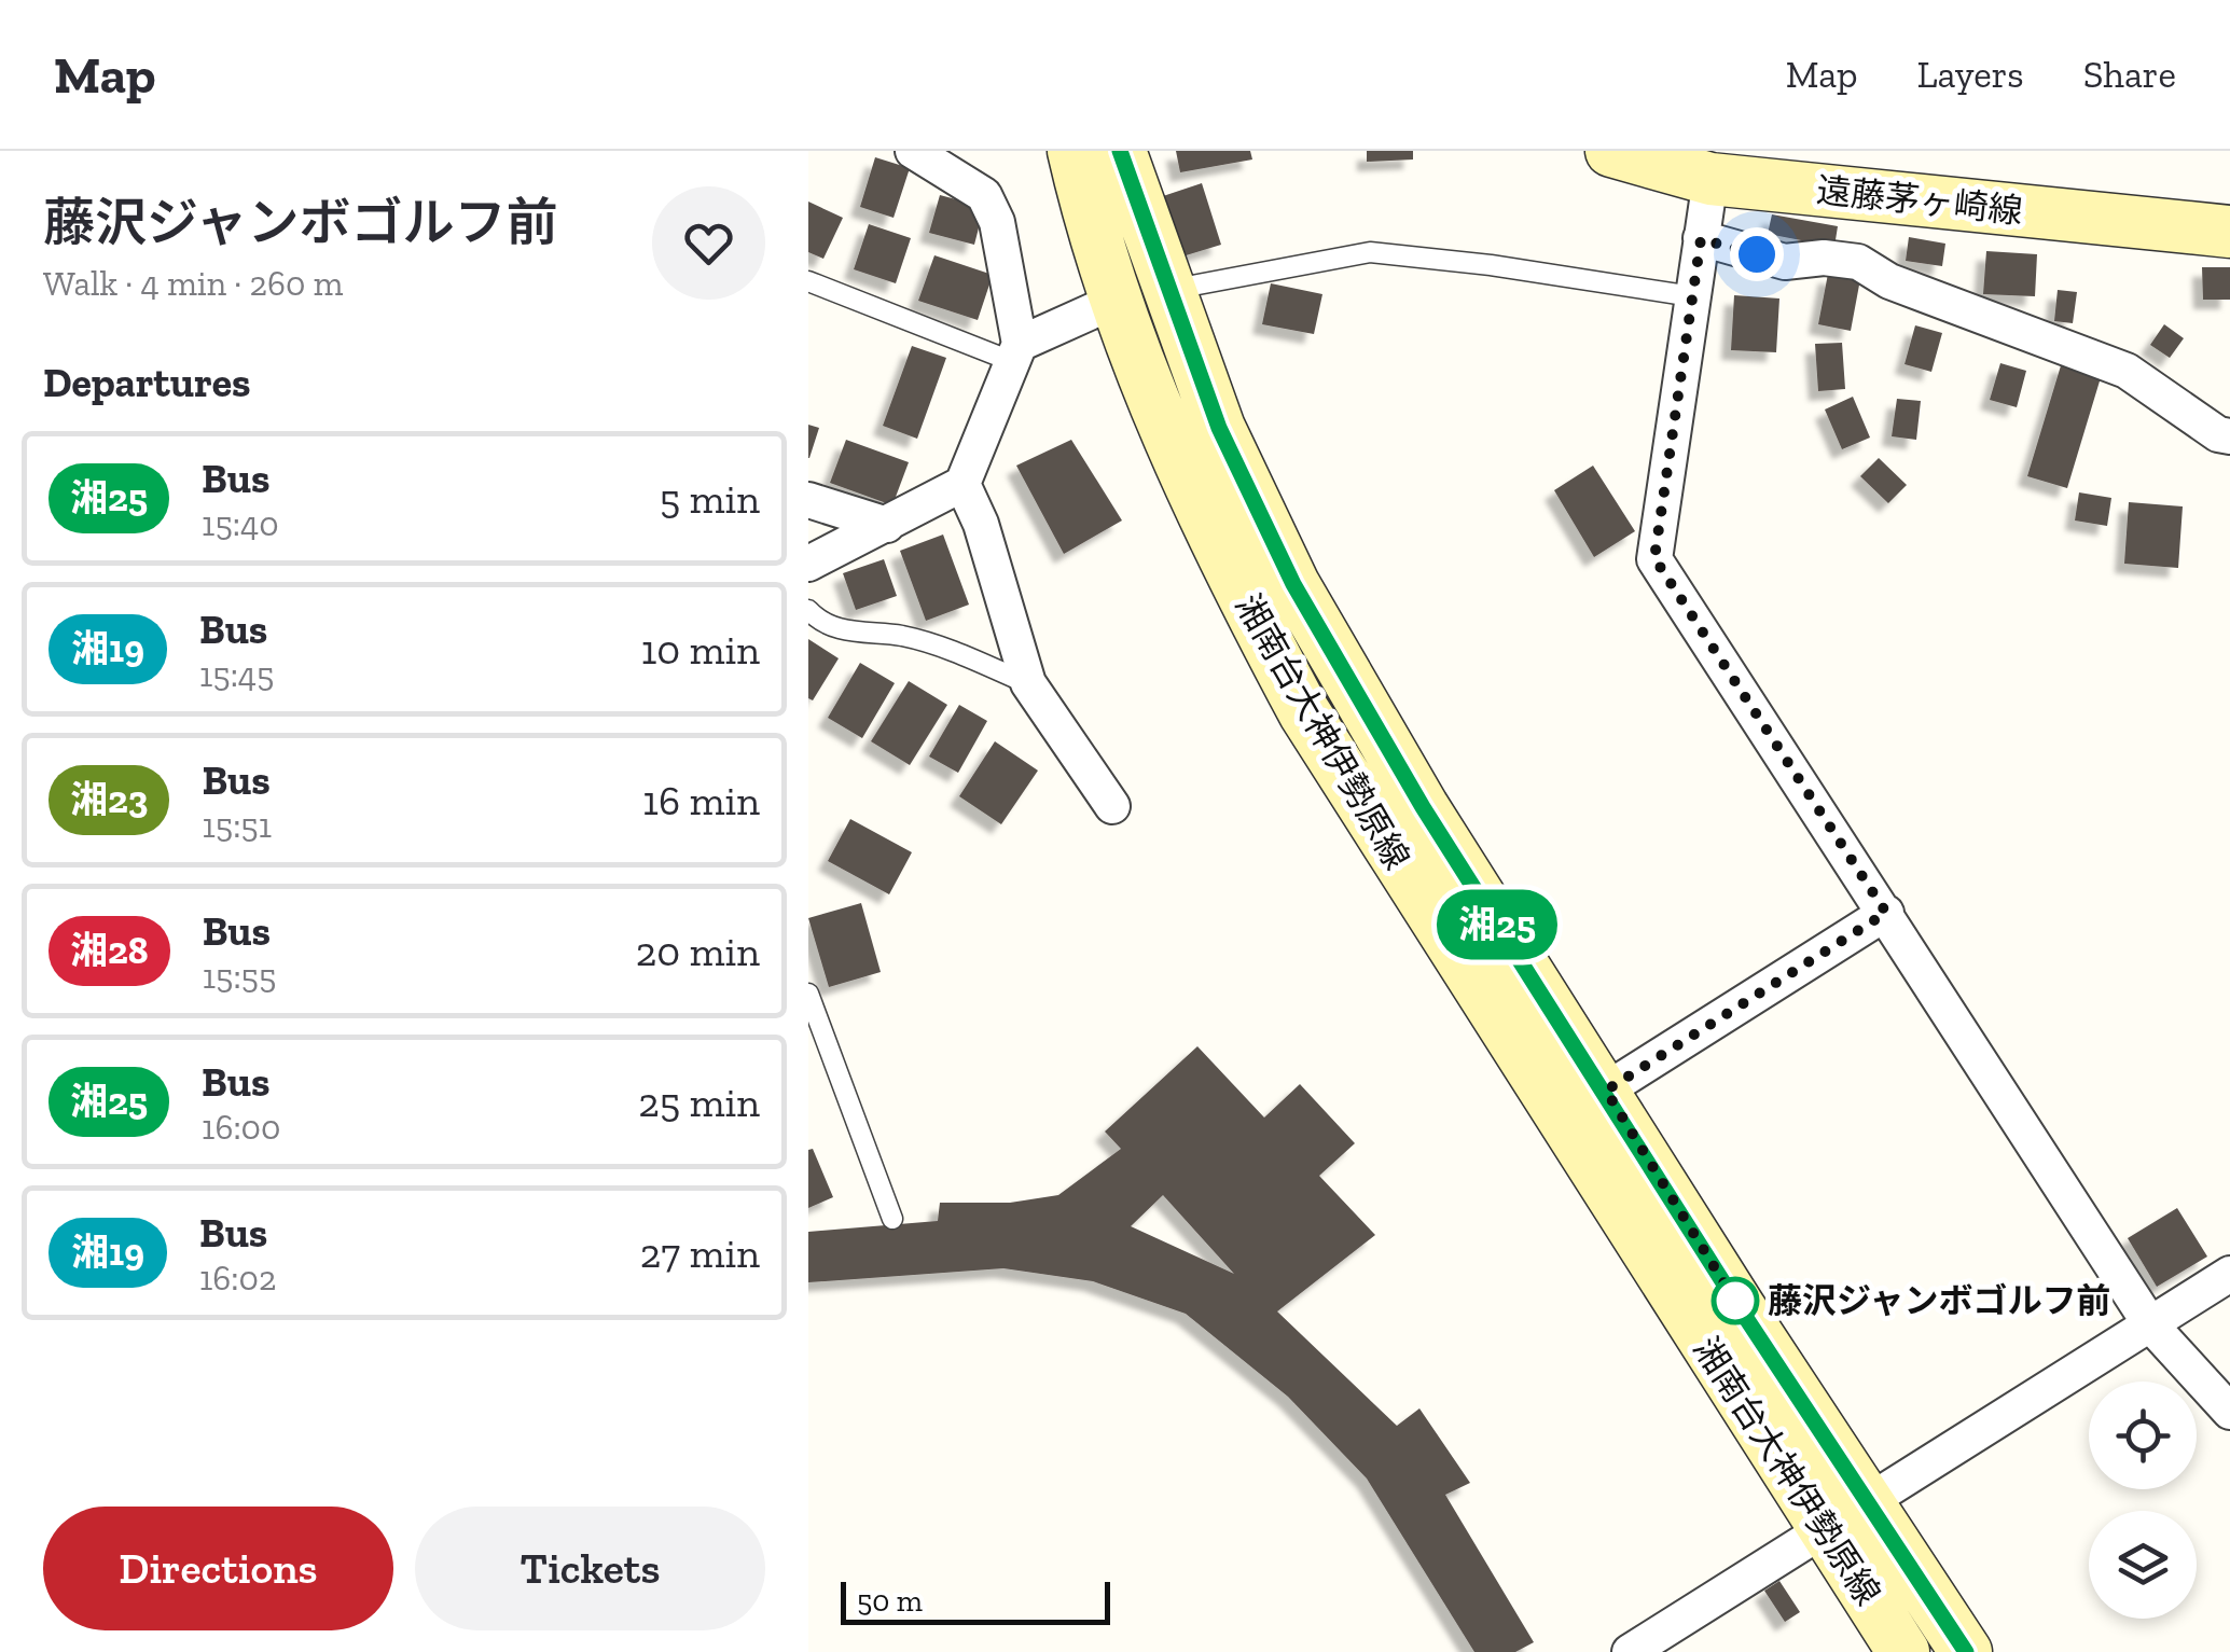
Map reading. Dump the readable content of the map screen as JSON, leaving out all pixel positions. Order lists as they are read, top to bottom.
{
  "streets": {
    "street": ["遠藤茅ヶ崎線", "湘南台大神伊勢原線"]
  },
  "places": ["藤沢ジャンボゴルフ前"],
  "lines": ["bus line 湘25"],
  "scale_bar": "50 m",
  "page": {
    "header": "Map",
    "nav": ["Map", "Layers", "Share"],
    "heading": [
      ["藤沢ジャンボゴルフ前", "Walk · 4 min · 260 m"],
      "Departures"
    ],
    "on_map": "湘25",
    "list": [
      {
        "mark": "湘25",
        "name": "Bus",
        "note": "15:40",
        "value": "5 min"
      },
      {
        "mark": "湘19",
        "name": "Bus",
        "note": "15:45",
        "value": "10 min"
      },
      {
        "mark": "湘23",
        "name": "Bus",
        "note": "15:51",
        "value": "16 min"
      },
      {
        "mark": "湘28",
        "name": "Bus",
        "note": "15:55",
        "value": "20 min"
      },
      {
        "mark": "湘25",
        "name": "Bus",
        "note": "16:00",
        "value": "25 min"
      },
      {
        "mark": "湘19",
        "name": "Bus",
        "note": "16:02",
        "value": "27 min"
      }
    ],
    "buttons": ["Directions", "Tickets"],
    "scale": "50 m"
  }
}
